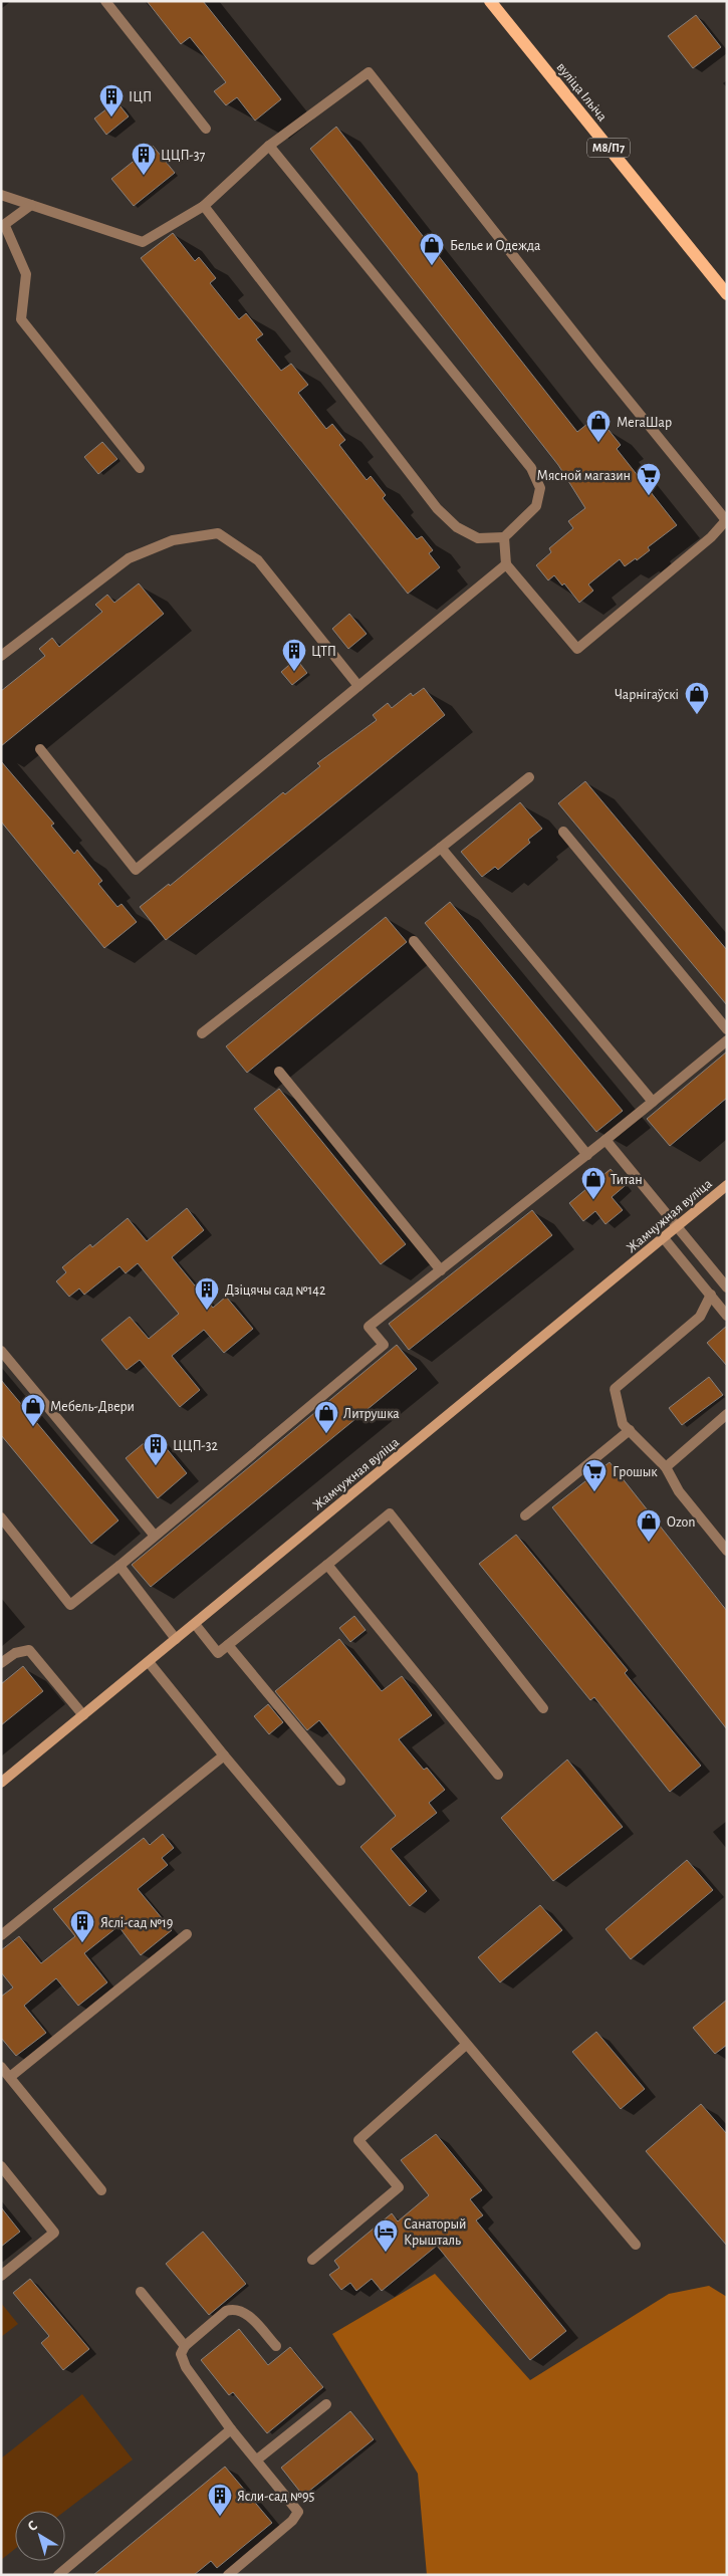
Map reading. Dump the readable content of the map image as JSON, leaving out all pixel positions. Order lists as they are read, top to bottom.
{
  "streets": {
    "main road": ["вуліца Ільіча", "М8/П7", "Жамчужная вуліца"]
  },
  "places": {
    "building": [
      "ІЦП",
      "ЦЦП-37",
      "ЦТП",
      "Дзіцячы сад №142",
      "ЦЦП-32",
      "Яслі-сад №19",
      "Ясли-сад №95"
    ],
    "shop": [
      "Белье и Одежда",
      "МегаШар",
      "Чарнігаўскі",
      "Титан",
      "Мебель-Двери",
      "Литрушка",
      "Ozon"
    ],
    "supermarket": ["Мясной магазин", "Грошык"],
    "hotel": ["Санаторый Крышталь"]
  },
  "north": "top left"
}
